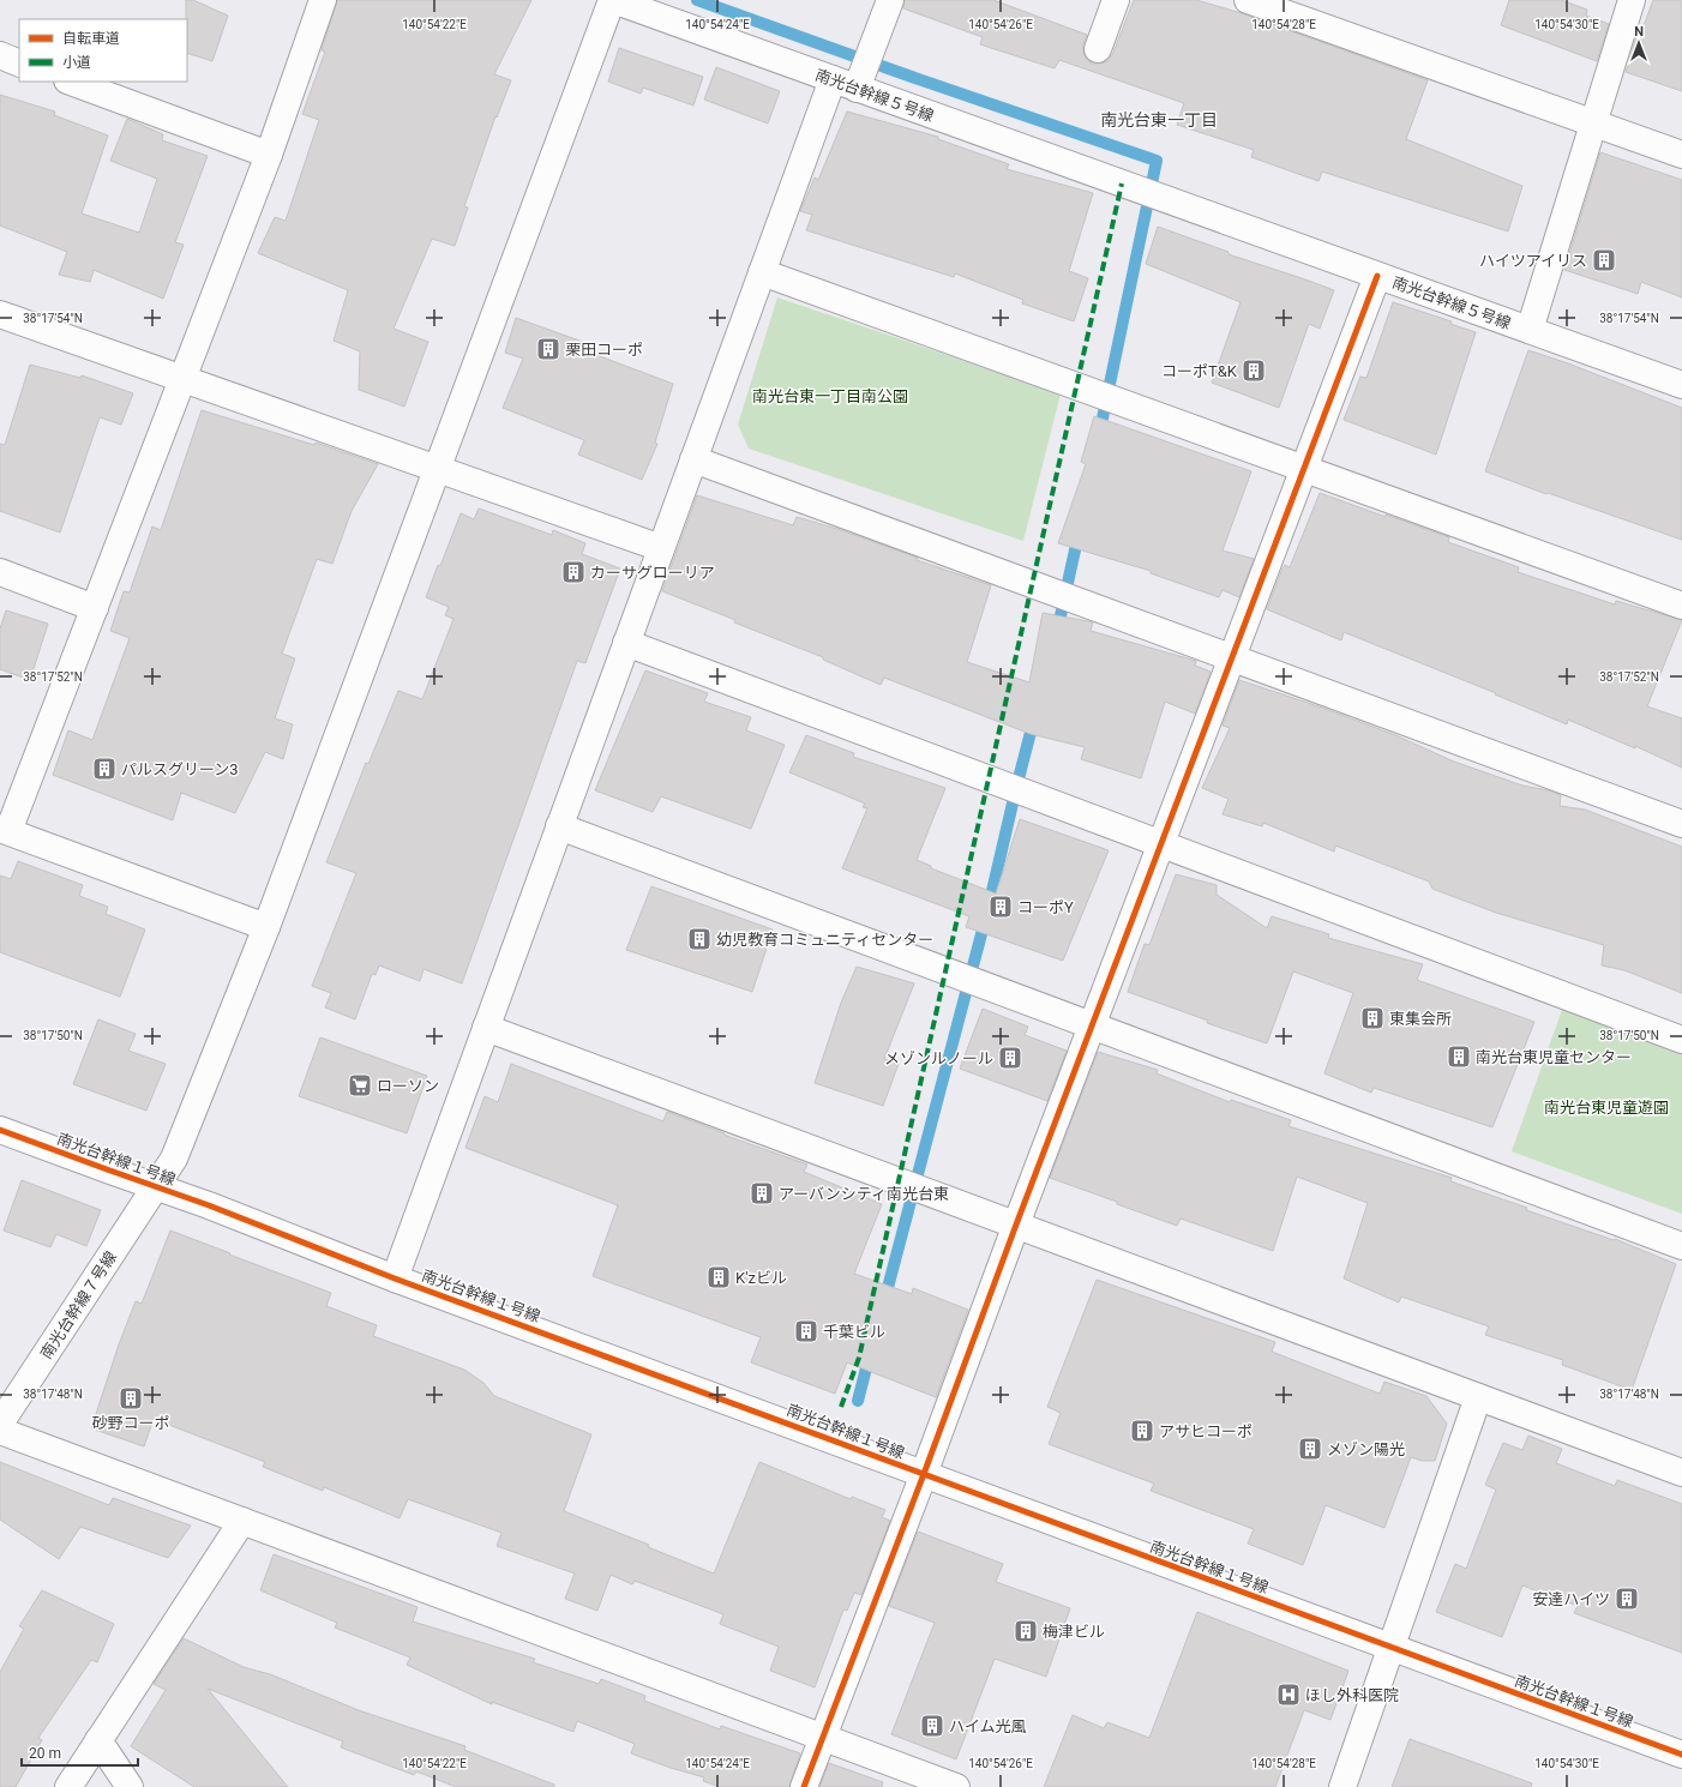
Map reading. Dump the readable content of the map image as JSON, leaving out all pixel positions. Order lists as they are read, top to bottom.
{
  "streets": {
    "street": ["南光台幹線５号線", "南光台幹線１号線", "南光台幹線７号線"]
  },
  "crossings": [
    ["南光台幹線５号線", "南光台幹線７号線"],
    ["南光台幹線１号線", "南光台幹線７号線"]
  ],
  "districts": ["南光台東一丁目"],
  "parks": ["南光台東一丁目南公園", "南光台東児童遊園"],
  "places": {
    "building": [
      "ハイツアイリス",
      "栗田コーポ",
      "コーポT&K",
      "カーサグローリア",
      "パルスグリーン3",
      "コーポY",
      "幼児教育コミュニティセンター",
      "東集会所",
      "南光台東児童センター",
      "メゾンルノール",
      "アーバンシティ南光台東",
      "K'zビル",
      "千葉ビル",
      "砂野コーポ",
      "アサヒコーポ",
      "メゾン陽光",
      "安達ハイツ",
      "梅津ビル",
      "ハイム光風"
    ],
    "supermarket": ["ローソン"],
    "hospital": ["ほし外科医院"]
  },
  "legend": ["自転車道", "小道"],
  "scale_bar": "20 m",
  "north": "top",
  "coordinates": [
    "140°54'22\"E",
    "140°54'24\"E",
    "140°54'26\"E",
    "140°54'28\"E",
    "140°54'30\"E",
    "38°17'54\"N",
    "38°17'52\"N",
    "38°17'50\"N",
    "38°17'48\"N"
  ]
}
